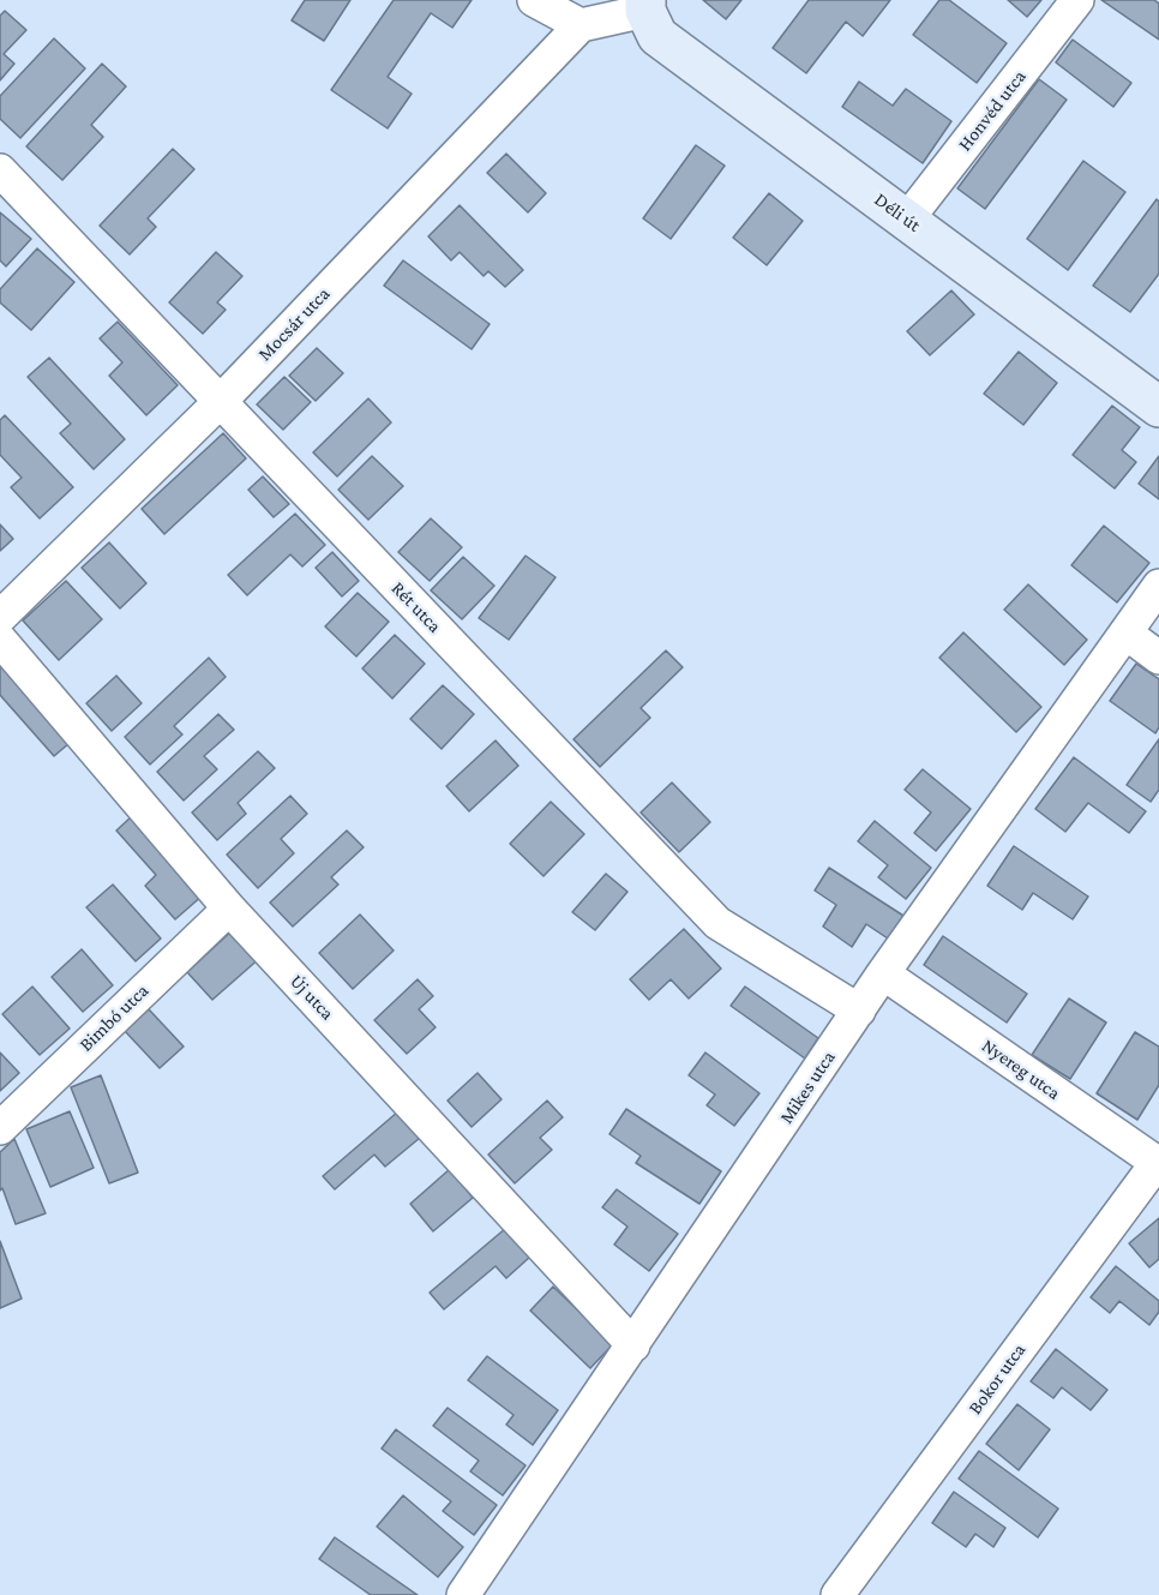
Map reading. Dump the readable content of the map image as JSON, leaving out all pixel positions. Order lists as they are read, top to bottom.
{
  "streets": {
    "main road": ["Déli út"],
    "street": [
      "Honvéd utca",
      "Mocsár utca",
      "Rét utca",
      "Új utca",
      "Bimbó utca",
      "Nyereg utca",
      "Mikes utca",
      "Bokor utca"
    ]
  },
  "crossings": [
    ["Honvéd utca", "Déli út"],
    ["Mocsár utca", "Rét utca"],
    ["Rét utca", "Mikes utca"],
    ["Új utca", "Bimbó utca"],
    ["Új utca", "Mikes utca"],
    ["Nyereg utca", "Mikes utca"],
    ["Nyereg utca", "Bokor utca"]
  ]
}
